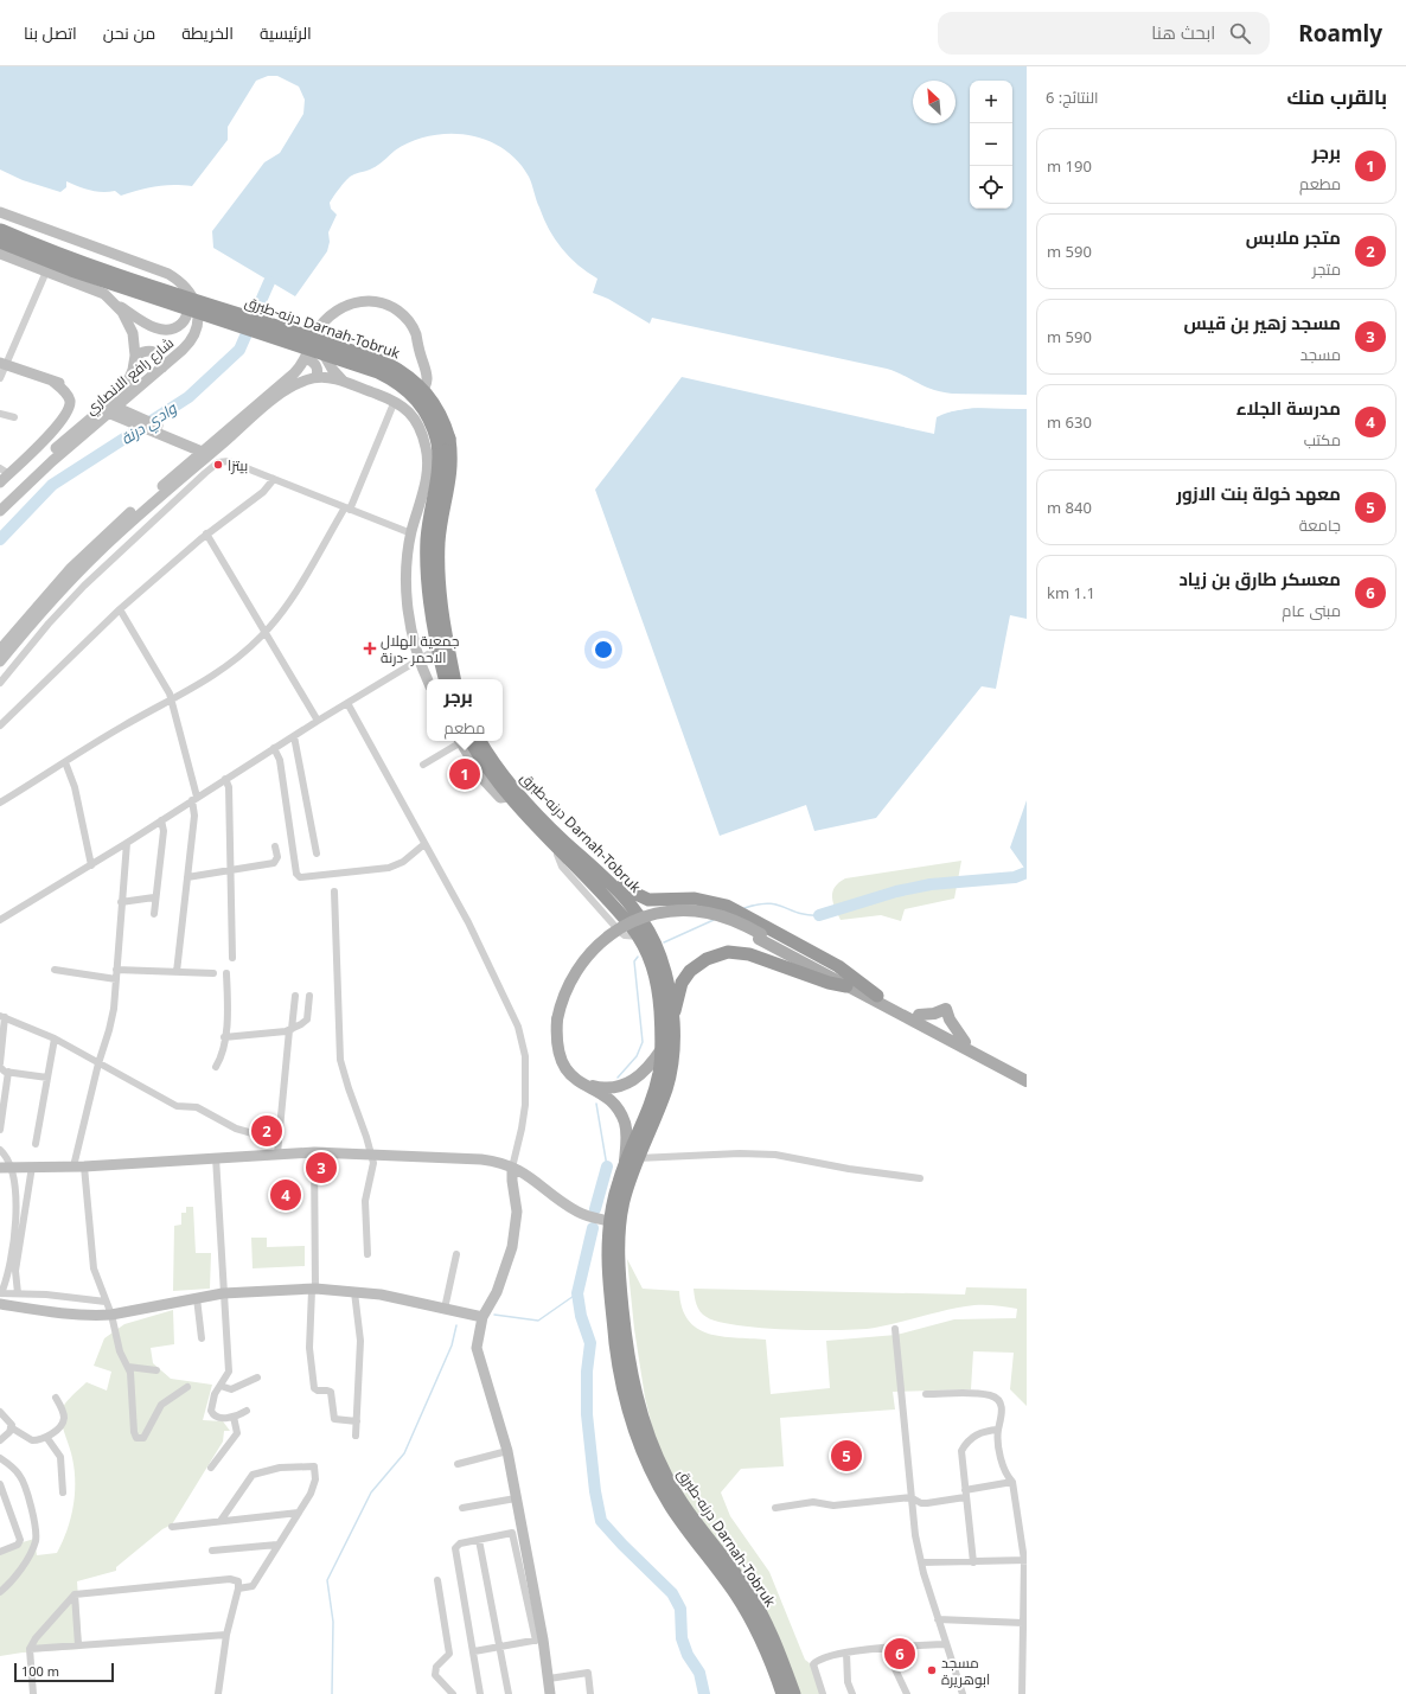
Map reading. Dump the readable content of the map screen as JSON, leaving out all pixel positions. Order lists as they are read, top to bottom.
{
  "streets": {
    "highway": ["درنه-طبرق Darnah-Tobruk"],
    "street": ["شارع رافع الانصاري"]
  },
  "water": ["وادي درنة"],
  "places": {
    "other": ["بيتزا", "مسجد ابوهريرة"],
    "health": ["جمعية الهلال الاحمر -درنة"]
  },
  "scale_bar": "100 m",
  "north": "top left",
  "page": {
    "header": "Roamly",
    "search": "ابحث هنا",
    "nav": [
      "الرئيسية",
      "الخريطة",
      "من نحن",
      "اتصل بنا"
    ],
    "heading": ["بالقرب منك", "النتائج: 6"],
    "map_buttons": ["+", "−"],
    "list": [
      {
        "mark": "1",
        "name": "برجر",
        "note": "مطعم",
        "value": "190 m"
      },
      {
        "mark": "2",
        "name": "متجر ملابس",
        "note": "متجر",
        "value": "590 m"
      },
      {
        "mark": "3",
        "name": "مسجد زهير بن قيس",
        "note": "مسجد",
        "value": "590 m"
      },
      {
        "mark": "4",
        "name": "مدرسة الجلاء",
        "note": "مكتب",
        "value": "630 m"
      },
      {
        "mark": "5",
        "name": "معهد خولة بنت الازور",
        "note": "جامعة",
        "value": "840 m"
      },
      {
        "mark": "6",
        "name": "معسكر طارق بن زياد",
        "note": "مبنى عام",
        "value": "1.1 km"
      }
    ],
    "popup": ["برجر", "مطعم"],
    "pins": [
      "1",
      "2",
      "3",
      "4",
      "5",
      "6"
    ],
    "scale": "100 m"
  }
}
